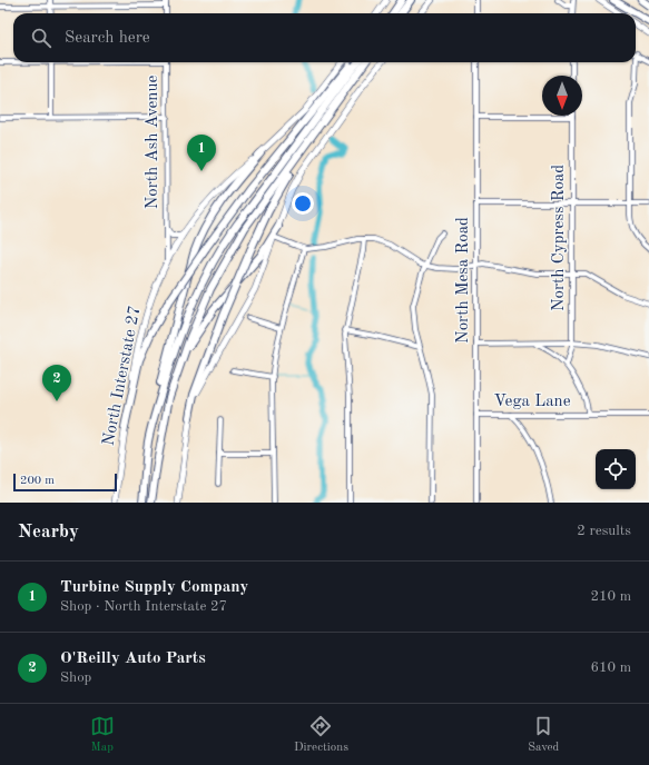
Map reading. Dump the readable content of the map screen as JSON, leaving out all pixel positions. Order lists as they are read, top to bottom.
{
  "streets": {
    "main road": ["North Interstate 27"],
    "street": [
      "North Ash Avenue",
      "North Cypress Road",
      "North Mesa Road",
      "Vega Lane"
    ]
  },
  "crossings": [
    ["North Ash Avenue", "North Interstate 27"],
    ["North Mesa Road", "Vega Lane"]
  ],
  "scale_bar": "200 m",
  "north": "bottom",
  "page": {
    "search": "Search here",
    "pins": ["1", "2"],
    "scale": "200 m",
    "heading": ["Nearby", "2 results"],
    "list": [
      {
        "mark": "1",
        "name": "Turbine Supply Company",
        "note": "Shop · North Interstate 27",
        "value": "210 m"
      },
      {
        "mark": "2",
        "name": "O'Reilly Auto Parts",
        "note": "Shop",
        "value": "610 m"
      }
    ],
    "nav": ["Map", "Directions", "Saved"]
  }
}
